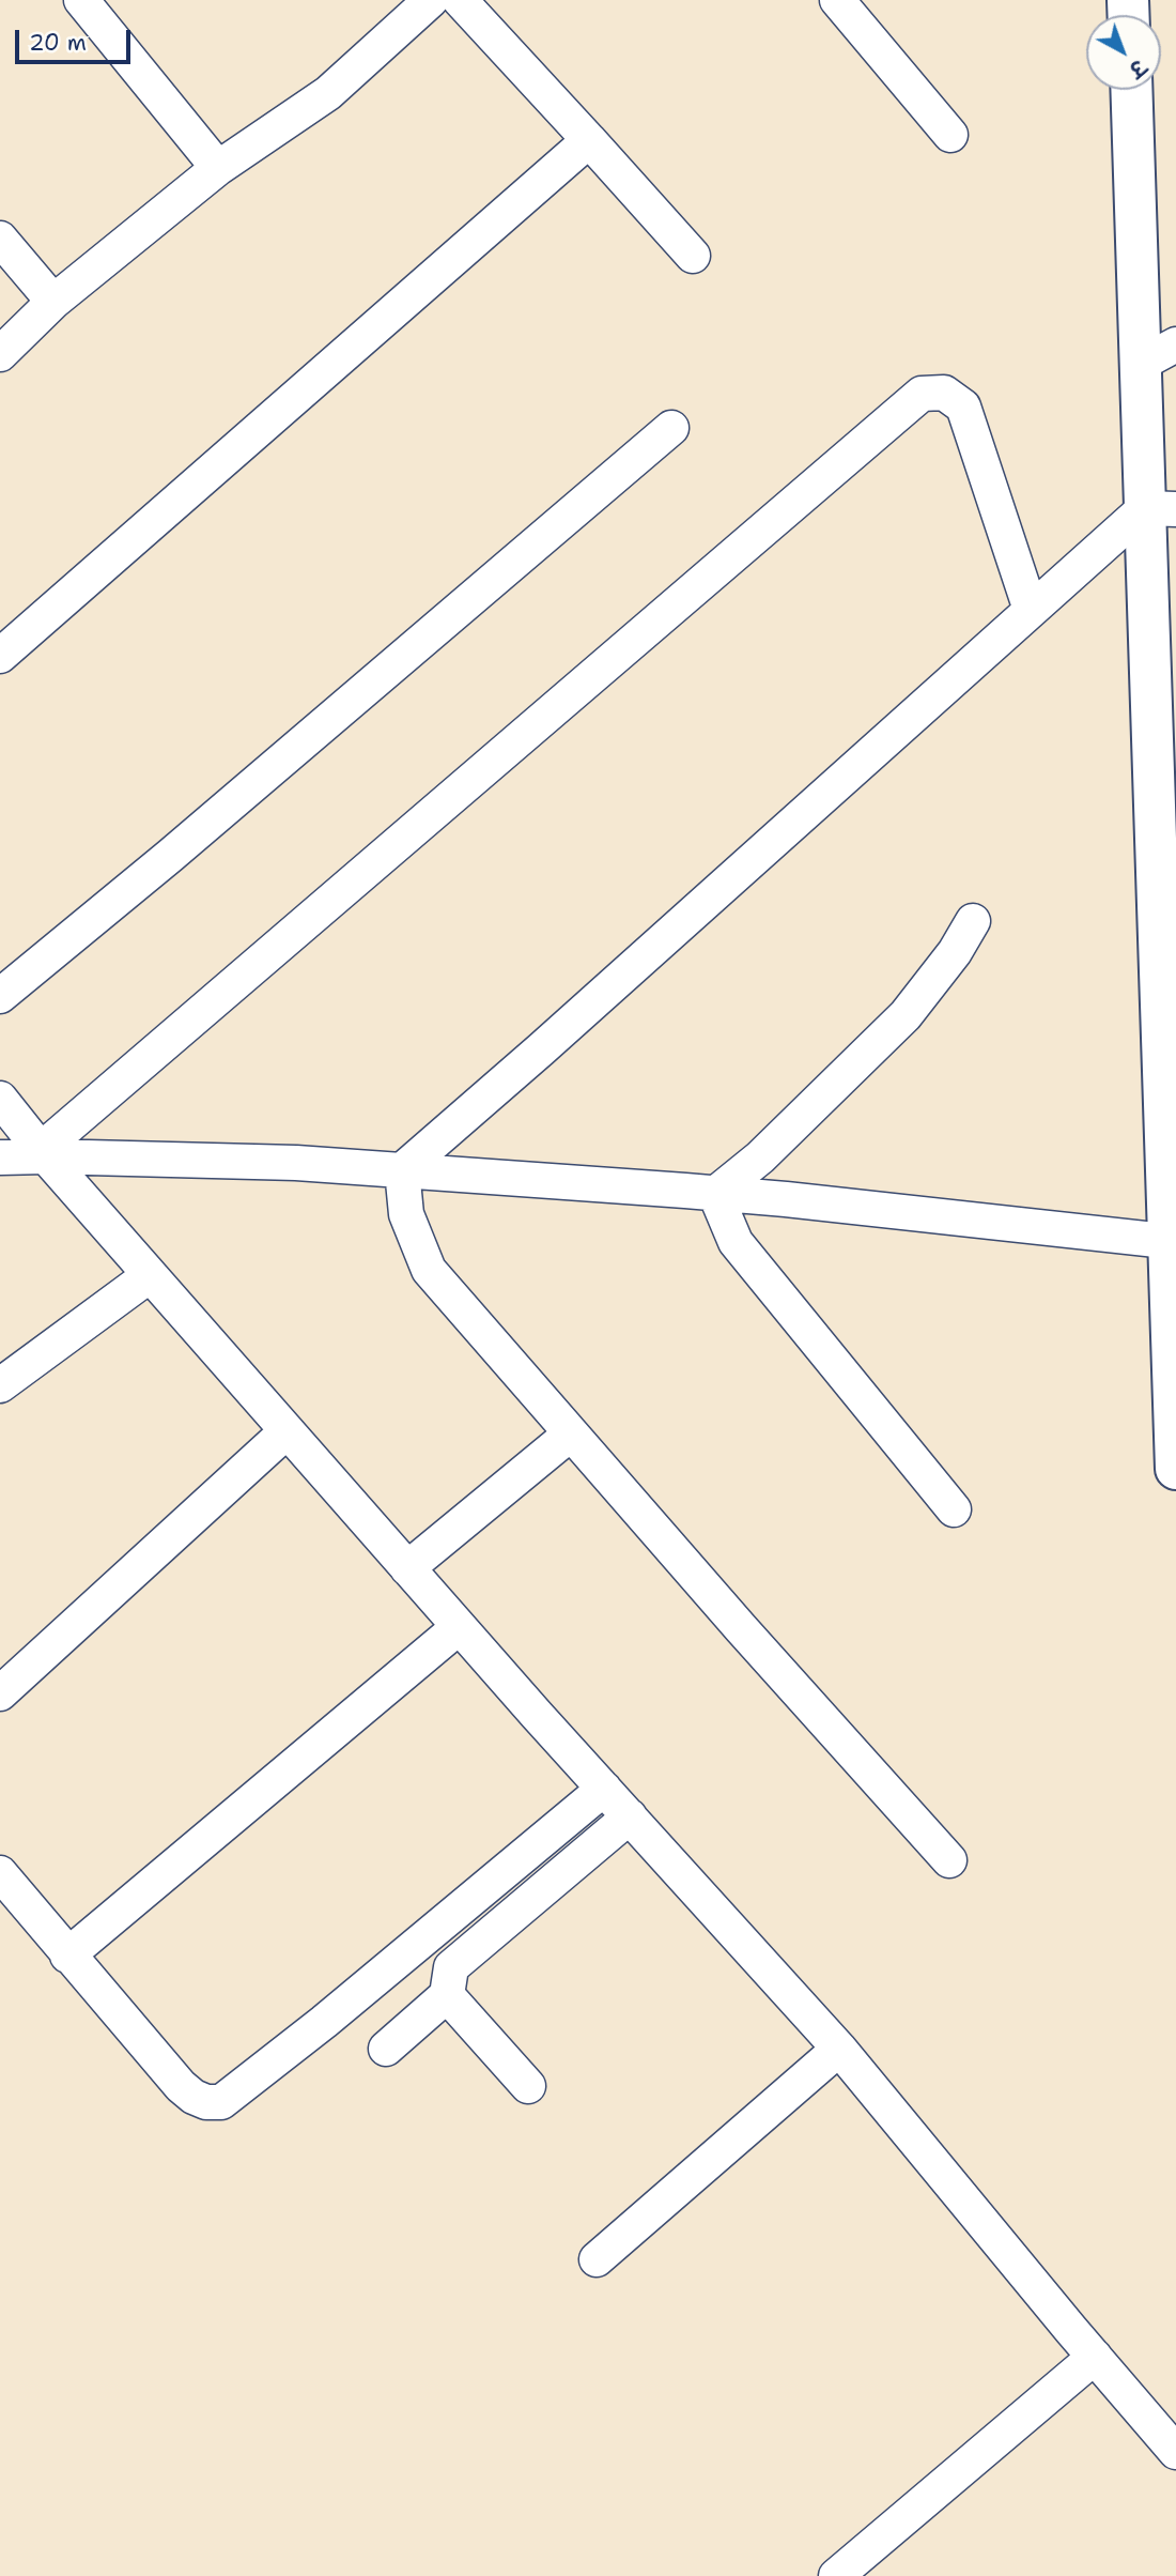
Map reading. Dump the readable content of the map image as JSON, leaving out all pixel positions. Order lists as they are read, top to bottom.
{
  "scale_bar": "20 m",
  "north": "bottom right"
}
